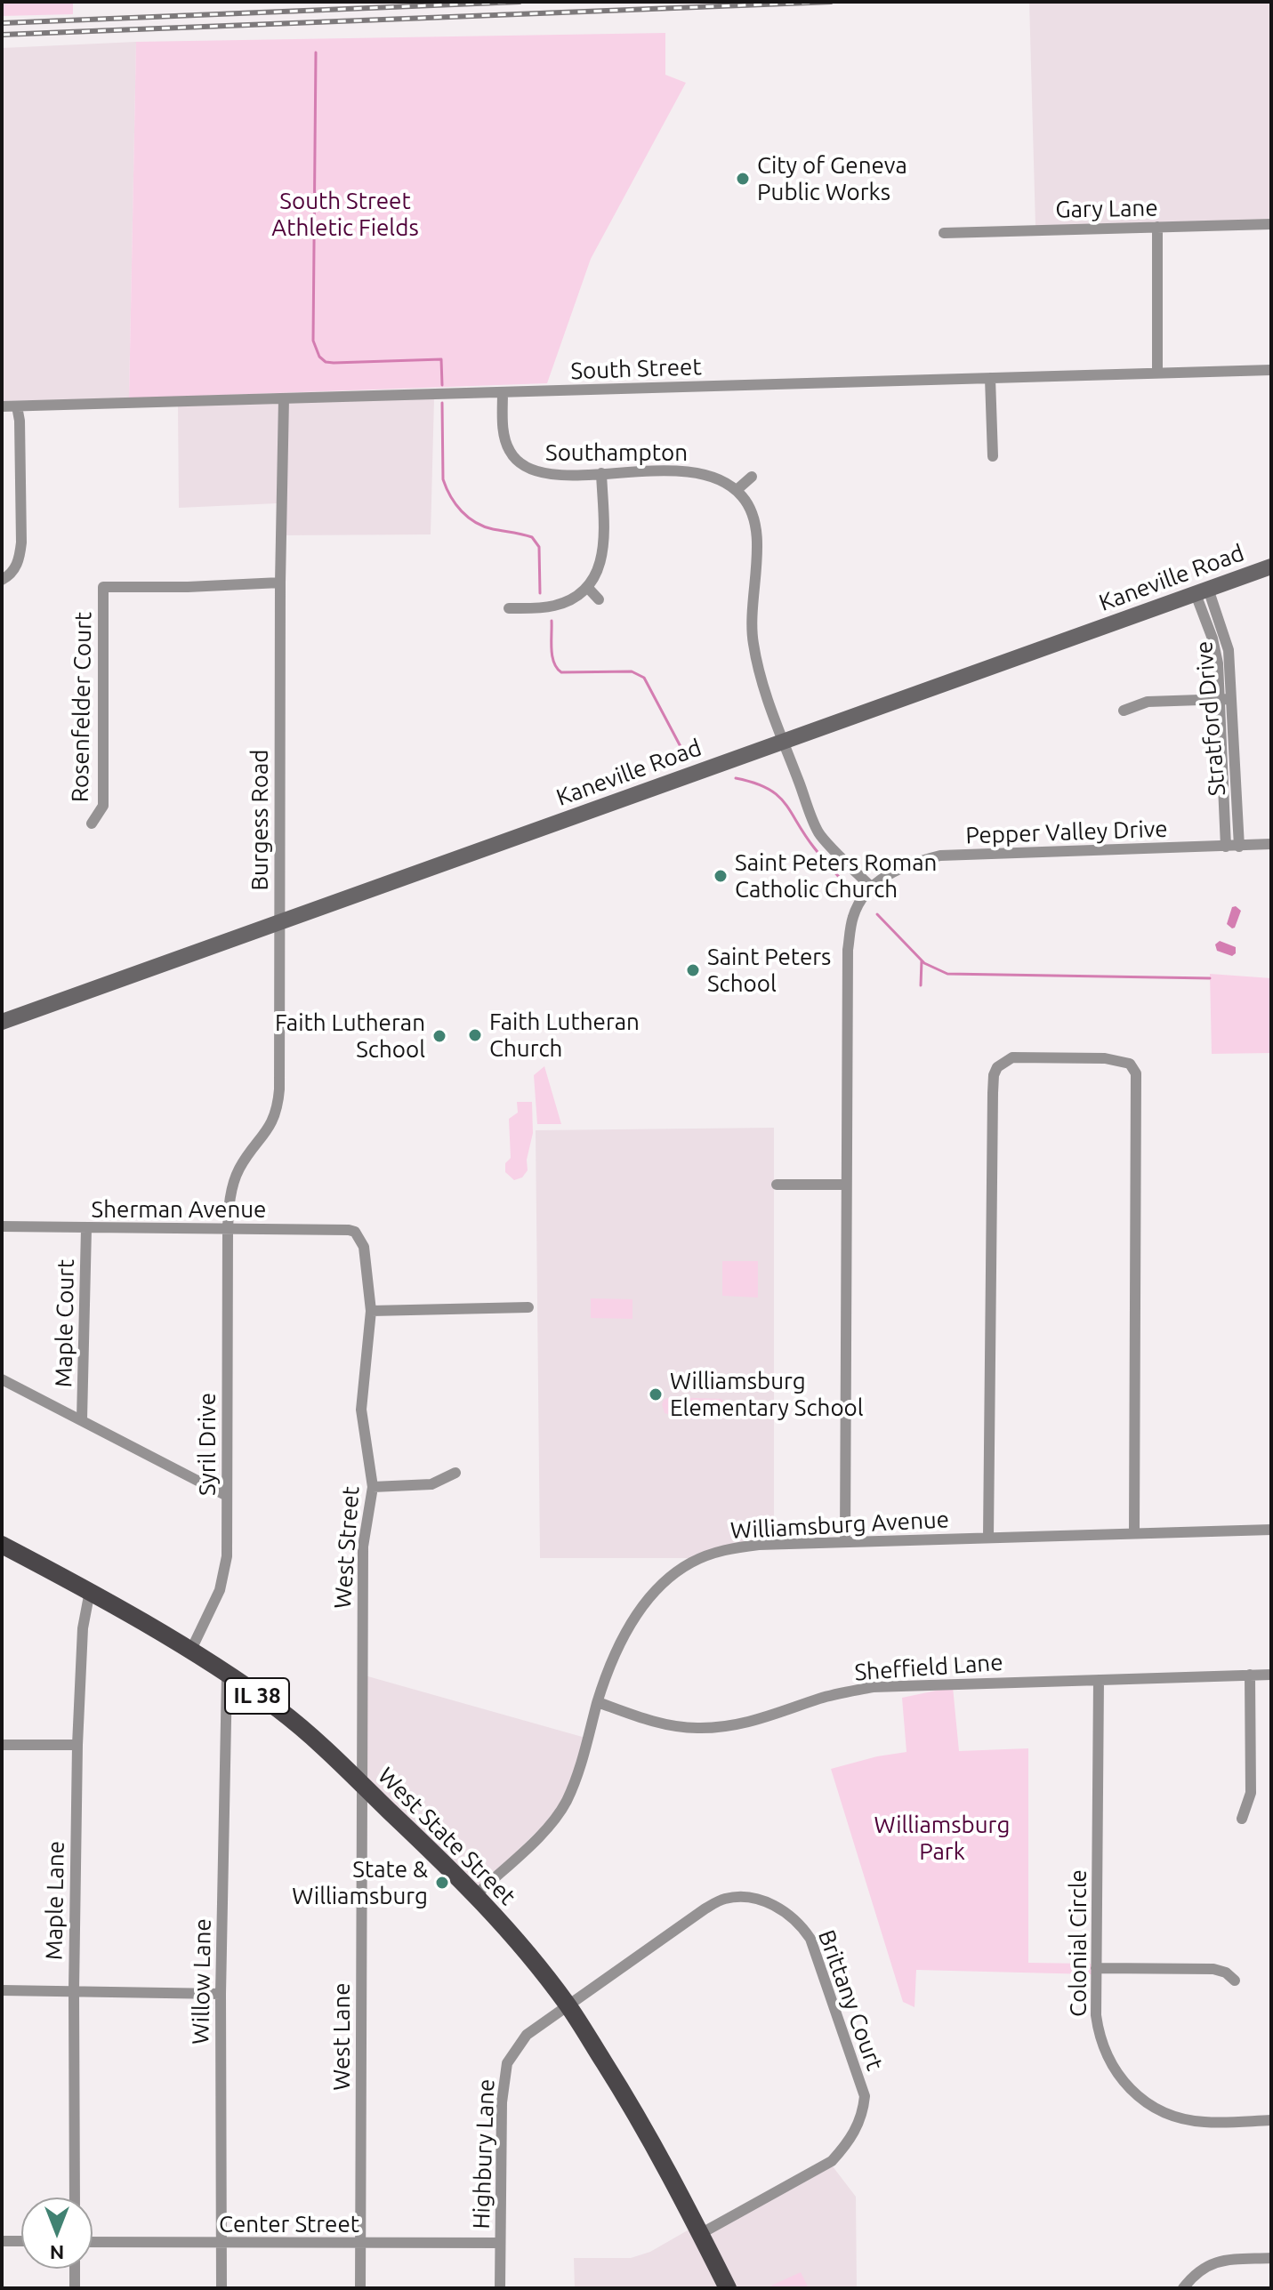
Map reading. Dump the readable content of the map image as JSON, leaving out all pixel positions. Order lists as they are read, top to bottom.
{
  "streets": {
    "main road": ["Kaneville Road", "IL 38", "West State Street"],
    "street": [
      "Gary Lane",
      "South Street",
      "Southampton",
      "Rosenfelder Court",
      "Stratford Drive",
      "Burgess Road",
      "Pepper Valley Drive",
      "Sherman Avenue",
      "Maple Court",
      "Syril Drive",
      "Williamsburg Avenue",
      "West Street",
      "Sheffield Lane",
      "Maple Lane",
      "Colonial Circle",
      "Willow Lane",
      "Brittany Court",
      "West Lane",
      "Highbury Lane",
      "Center Street"
    ]
  },
  "crossings": [
    ["South Street", "Southampton"],
    ["South Street", "Burgess Road"],
    ["Kaneville Road", "Stratford Drive"],
    ["Kaneville Road", "Burgess Road"],
    ["Rosenfelder Court", "Burgess Road"],
    ["Stratford Drive", "Pepper Valley Drive"],
    ["Burgess Road", "Sherman Avenue"],
    ["Burgess Road", "Syril Drive"],
    ["Sherman Avenue", "Maple Court"],
    ["Sherman Avenue", "Syril Drive"],
    ["Sherman Avenue", "West Street"],
    ["Syril Drive", "West State Street"],
    ["Williamsburg Avenue", "Sheffield Lane"],
    ["Williamsburg Avenue", "West State Street"],
    ["West Street", "West State Street"],
    ["West Street", "West Lane"],
    ["Sheffield Lane", "Colonial Circle"],
    ["West State Street", "Maple Lane"],
    ["West State Street", "Willow Lane"],
    ["West State Street", "Brittany Court"],
    ["West State Street", "West Lane"],
    ["West State Street", "Highbury Lane"],
    ["Willow Lane", "Center Street"],
    ["Brittany Court", "Highbury Lane"],
    ["West Lane", "Center Street"],
    ["Highbury Lane", "Center Street"]
  ],
  "parks": ["South Street Athletic Fields", "Williamsburg Park"],
  "places": [
    "City of Geneva Public Works",
    "Saint Peters Roman Catholic Church",
    "Saint Peters School",
    "Faith Lutheran Church",
    "Faith Lutheran School",
    "Williamsburg Elementary School",
    "State & Williamsburg"
  ],
  "north": "bottom"
}
